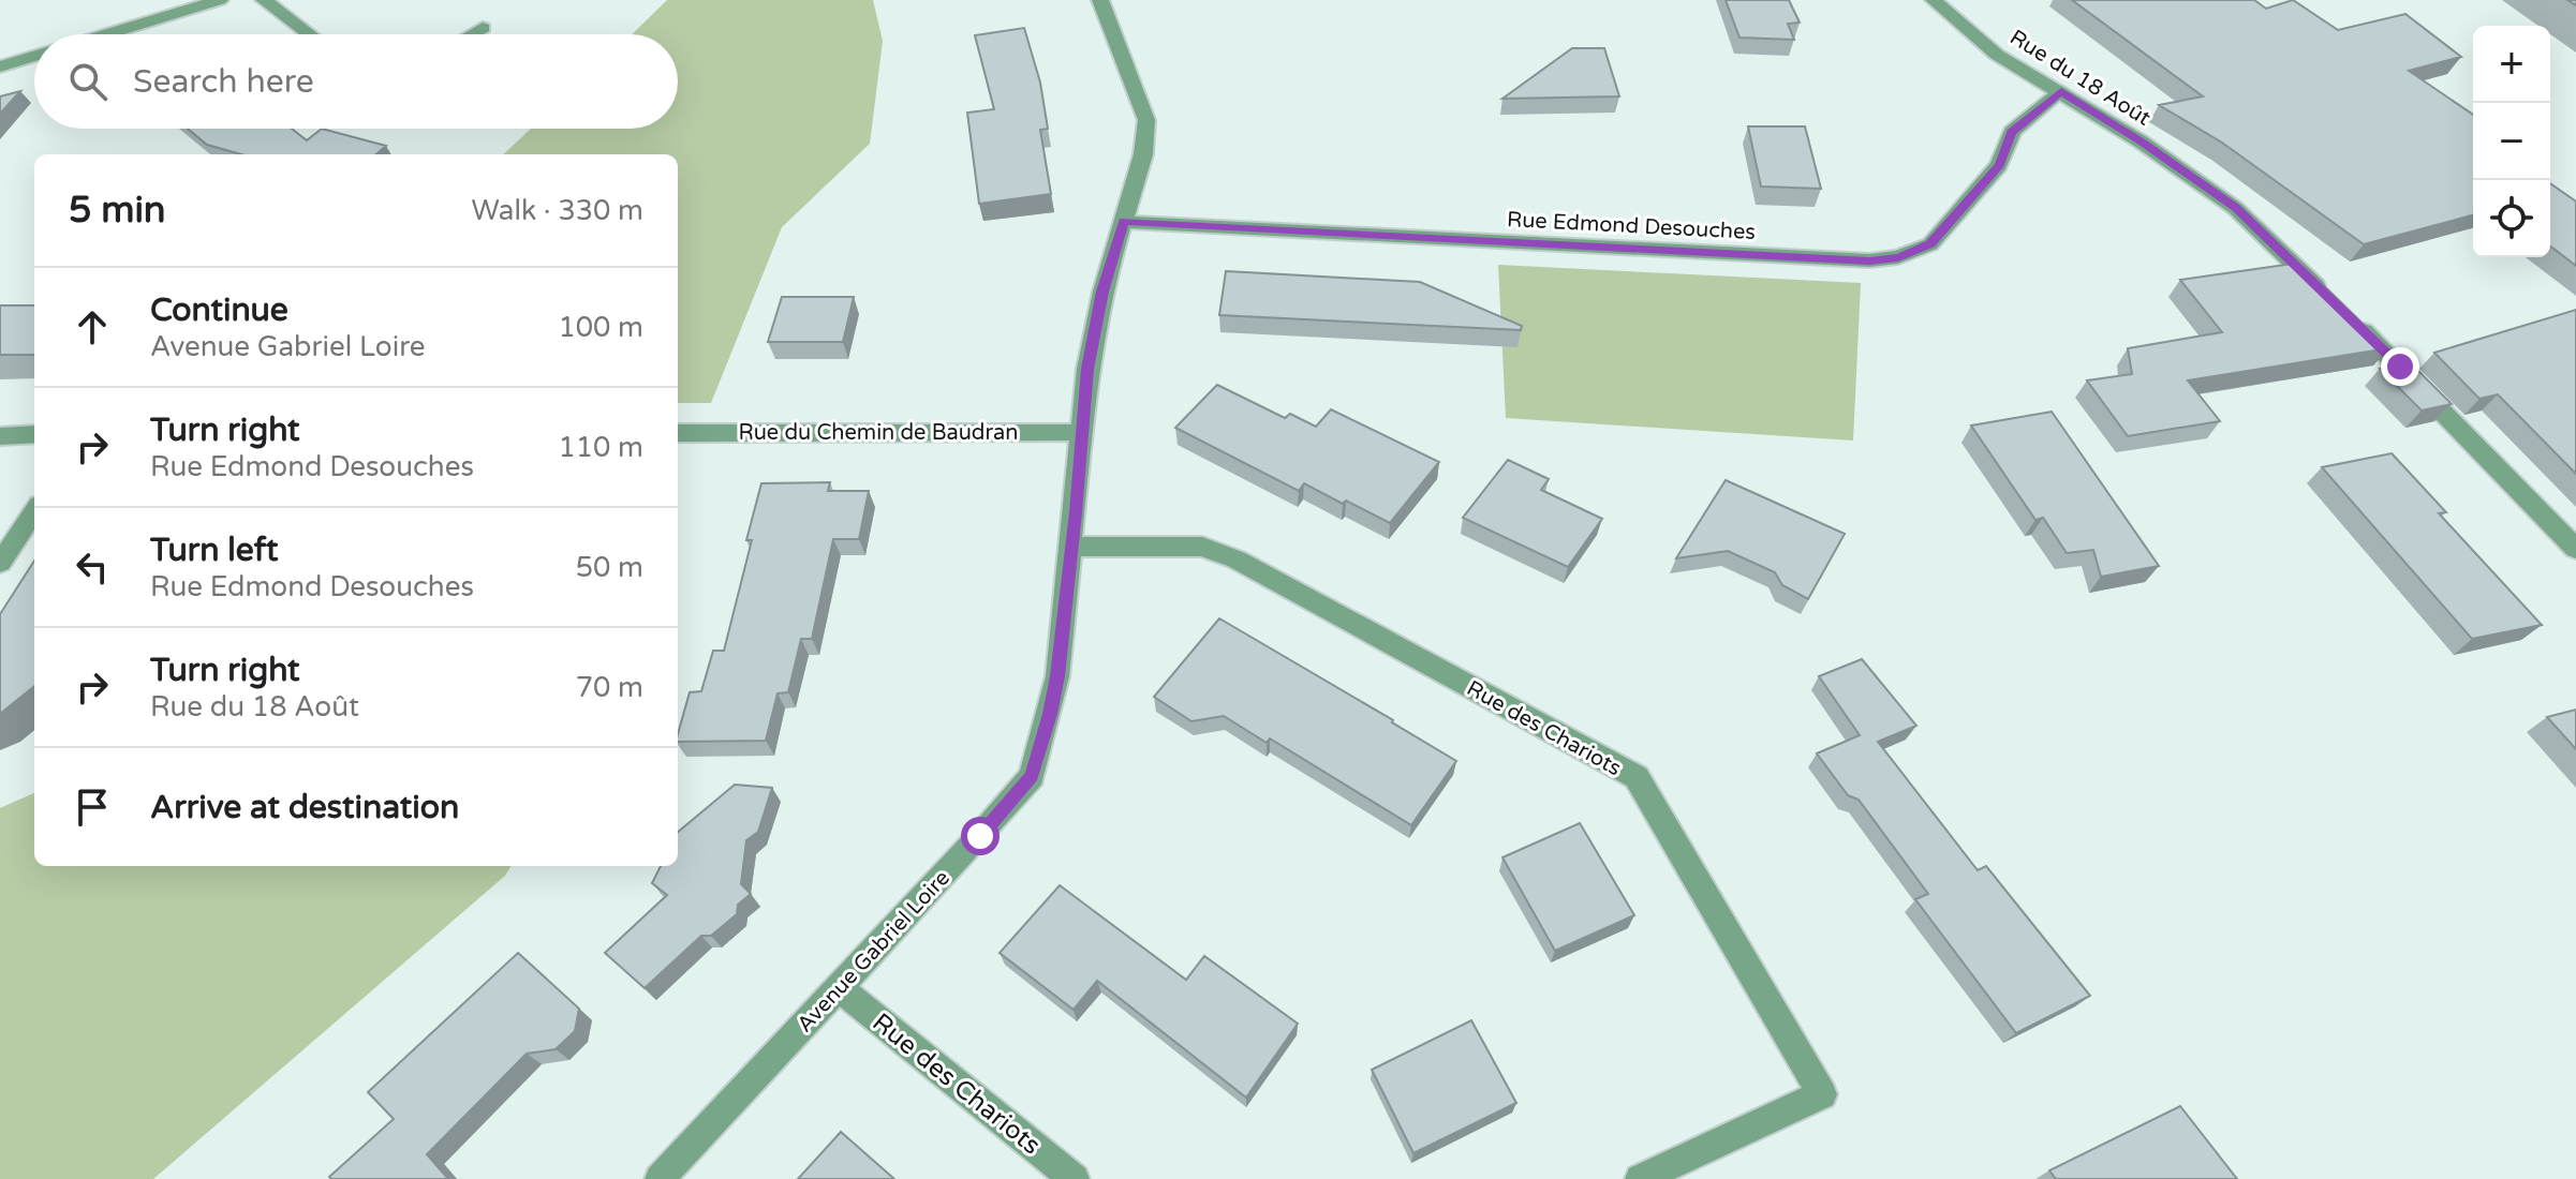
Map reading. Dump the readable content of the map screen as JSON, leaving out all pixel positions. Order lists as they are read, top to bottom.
{
  "streets": {
    "street": [
      "Rue du 18 Août",
      "Rue Edmond Desouches",
      "Rue du Chemin de Baudran",
      "Rue des Chariots",
      "Avenue Gabriel Loire"
    ]
  },
  "crossings": [
    ["Rue du 18 Août", "Rue Edmond Desouches"],
    ["Rue Edmond Desouches", "Avenue Gabriel Loire"],
    ["Rue du Chemin de Baudran", "Avenue Gabriel Loire"],
    ["Rue des Chariots", "Avenue Gabriel Loire"]
  ],
  "page": {
    "map_buttons": ["+", "−"],
    "search": "Search here",
    "heading": ["5 min", "Walk · 330 m"],
    "list": [
      ["Continue", "Avenue Gabriel Loire", "100 m"],
      ["Turn right", "Rue Edmond Desouches", "110 m"],
      ["Turn left", "Rue Edmond Desouches", "50 m"],
      ["Turn right", "Rue du 18 Août", "70 m"],
      "Arrive at destination"
    ]
  }
}
